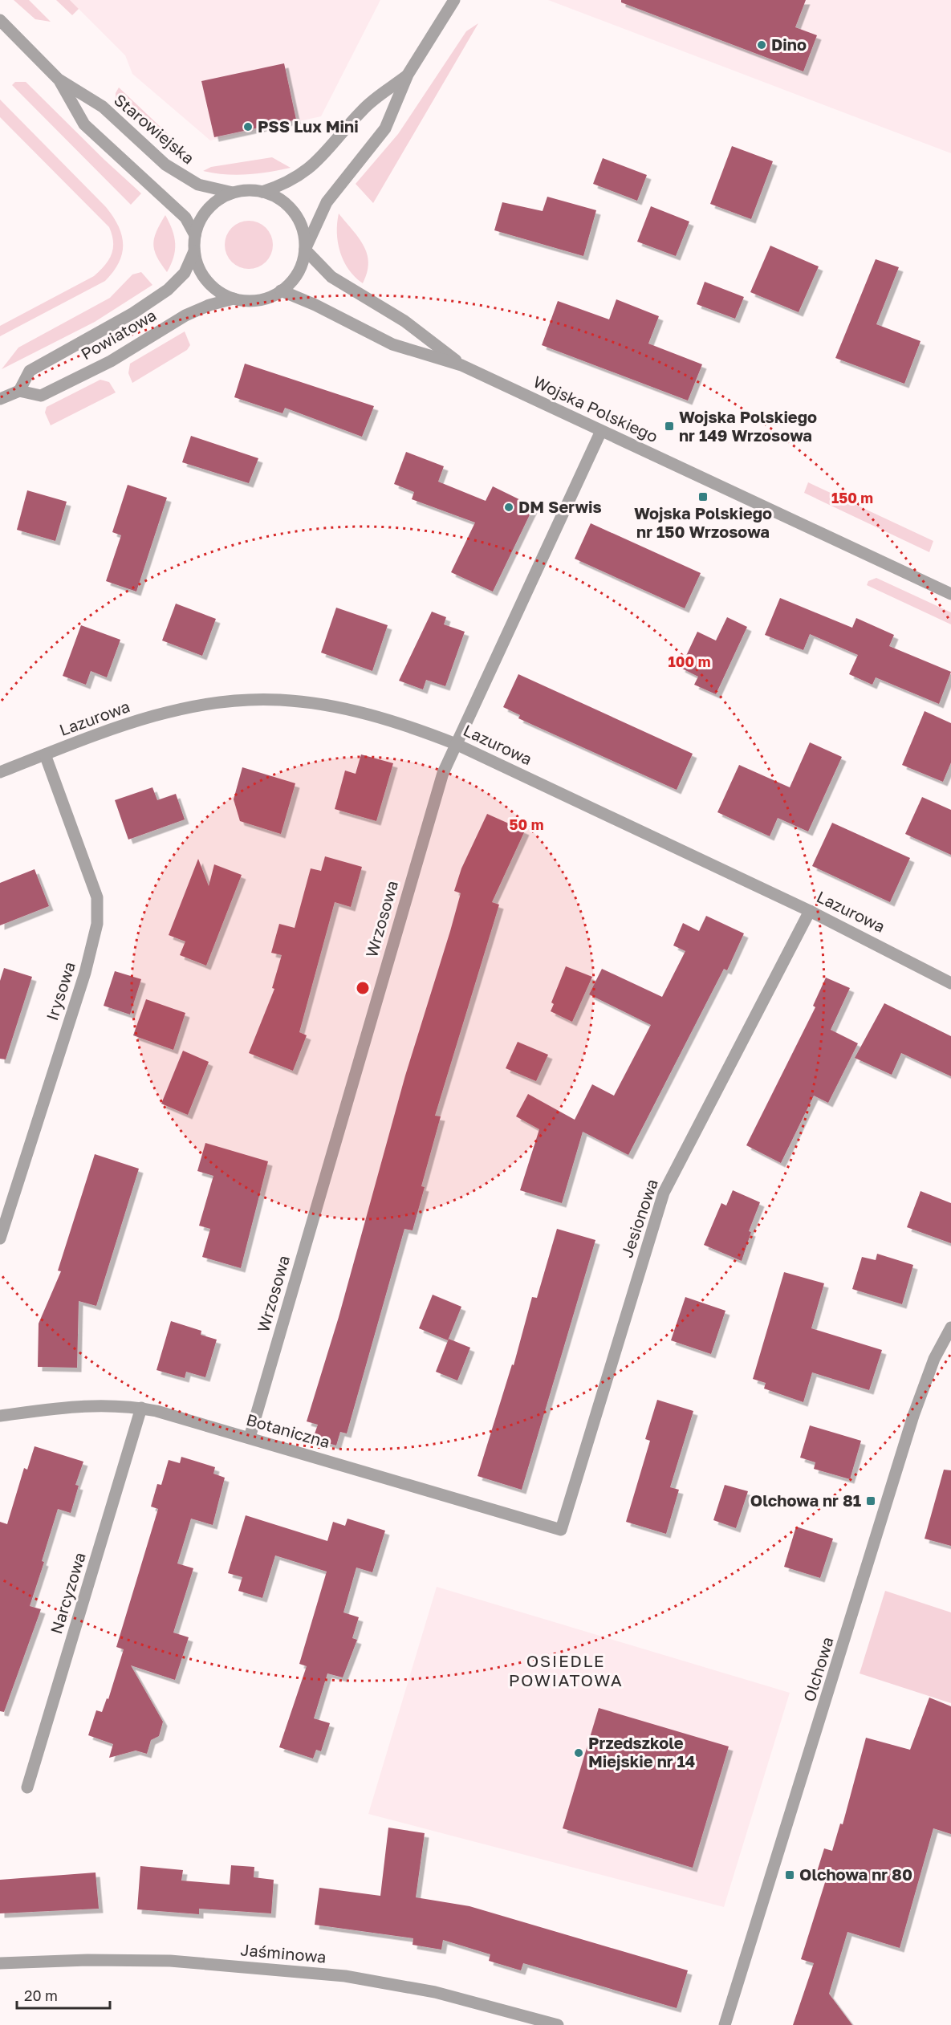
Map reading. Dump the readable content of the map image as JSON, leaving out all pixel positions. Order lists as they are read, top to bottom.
{
  "streets": {
    "street": [
      "Starowiejska",
      "Powiatowa",
      "Wojska Polskiego",
      "Lazurowa",
      "Wrzosowa",
      "Irysowa",
      "Jesionowa",
      "Botaniczna",
      "Narcyzowa",
      "Olchowa",
      "Jaśminowa"
    ]
  },
  "crossings": [
    ["Starowiejska", "Powiatowa"],
    ["Starowiejska", "Wojska Polskiego"],
    ["Powiatowa", "Wojska Polskiego"],
    ["Wojska Polskiego", "Wrzosowa"],
    ["Lazurowa", "Wrzosowa"],
    ["Lazurowa", "Irysowa"],
    ["Lazurowa", "Jesionowa"],
    ["Wrzosowa", "Botaniczna"],
    ["Jesionowa", "Botaniczna"],
    ["Botaniczna", "Narcyzowa"]
  ],
  "districts": ["OSIEDLE POWIATOWA"],
  "places": {
    "other": [
      "Dino",
      "PSS Lux Mini",
      "DM Serwis",
      "Przedszkole Miejskie nr 14"
    ],
    "transit": [
      "Wojska Polskiego nr 149 Wrzosowa",
      "Wojska Polskiego nr 150 Wrzosowa",
      "Olchowa nr 81",
      "Olchowa nr 80"
    ]
  },
  "scale_bar": "20 m",
  "rings": ["150 m", "100 m", "50 m"]
}
